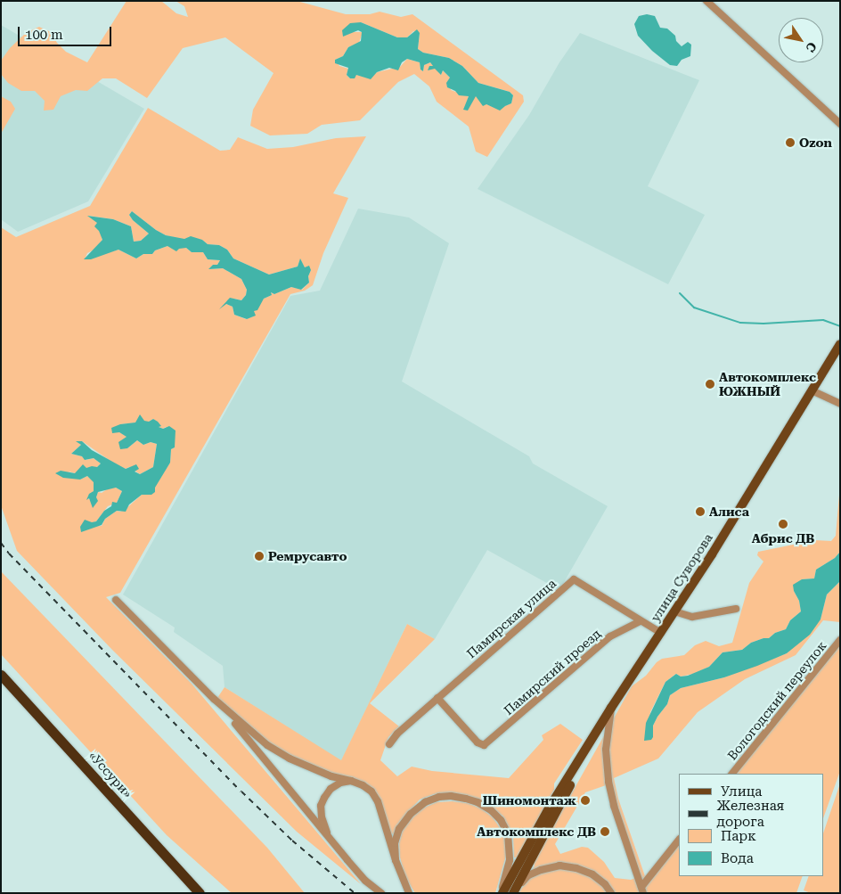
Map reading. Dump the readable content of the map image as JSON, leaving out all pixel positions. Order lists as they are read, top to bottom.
{
  "streets": {
    "highway": ["«Уссури»"],
    "main road": ["улица Суворова"],
    "street": ["Памирская улица", "Памирский проезд", "Вологодский переулок"]
  },
  "crossings": [
    ["улица Суворова", "Памирская улица"],
    ["Памирская улица", "Памирский проезд"]
  ],
  "places": [
    "Ozon",
    "Автокомплекс ЮЖНЫЙ",
    "Алиса",
    "Абрис ДВ",
    "Ремрусавто",
    "Шиномонтаж",
    "Автокомплекс ДВ"
  ],
  "legend": [
    "Улица",
    "Железная дорога",
    "Парк",
    "Вода"
  ],
  "scale_bar": "100 m",
  "north": "bottom right"
}
